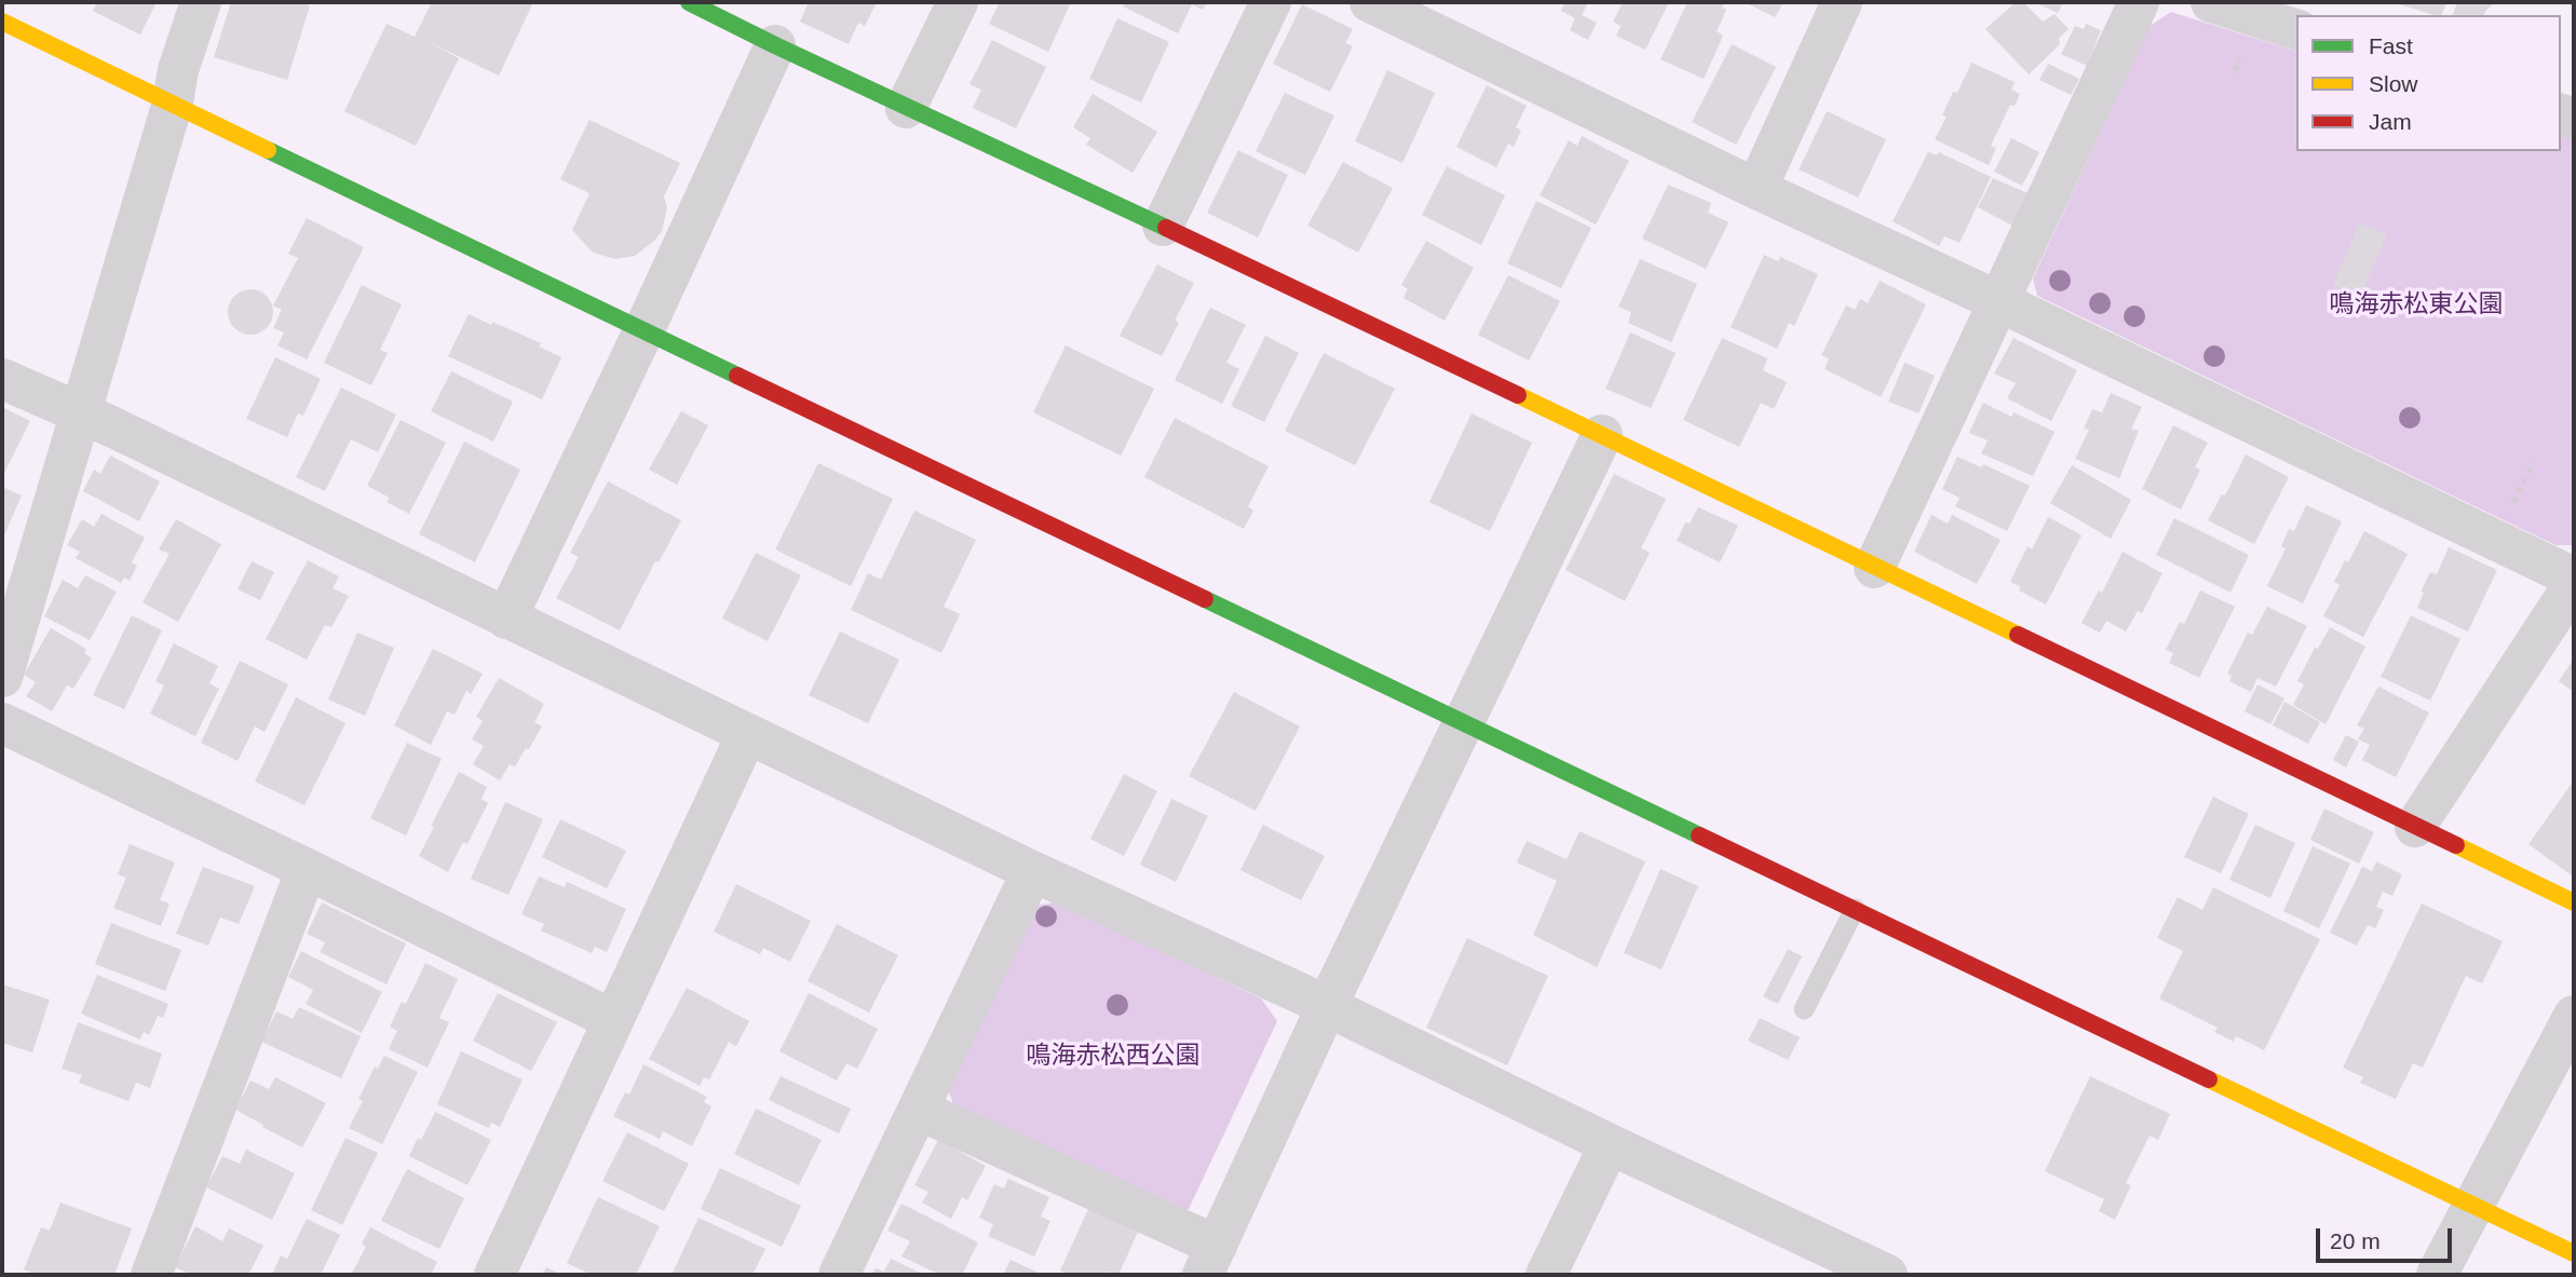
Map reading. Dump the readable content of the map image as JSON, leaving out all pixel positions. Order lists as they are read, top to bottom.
{
  "parks": ["鳴海赤松東公園", "鳴海赤松西公園"],
  "legend": ["Fast", "Slow", "Jam"],
  "scale_bar": "20 m"
}
